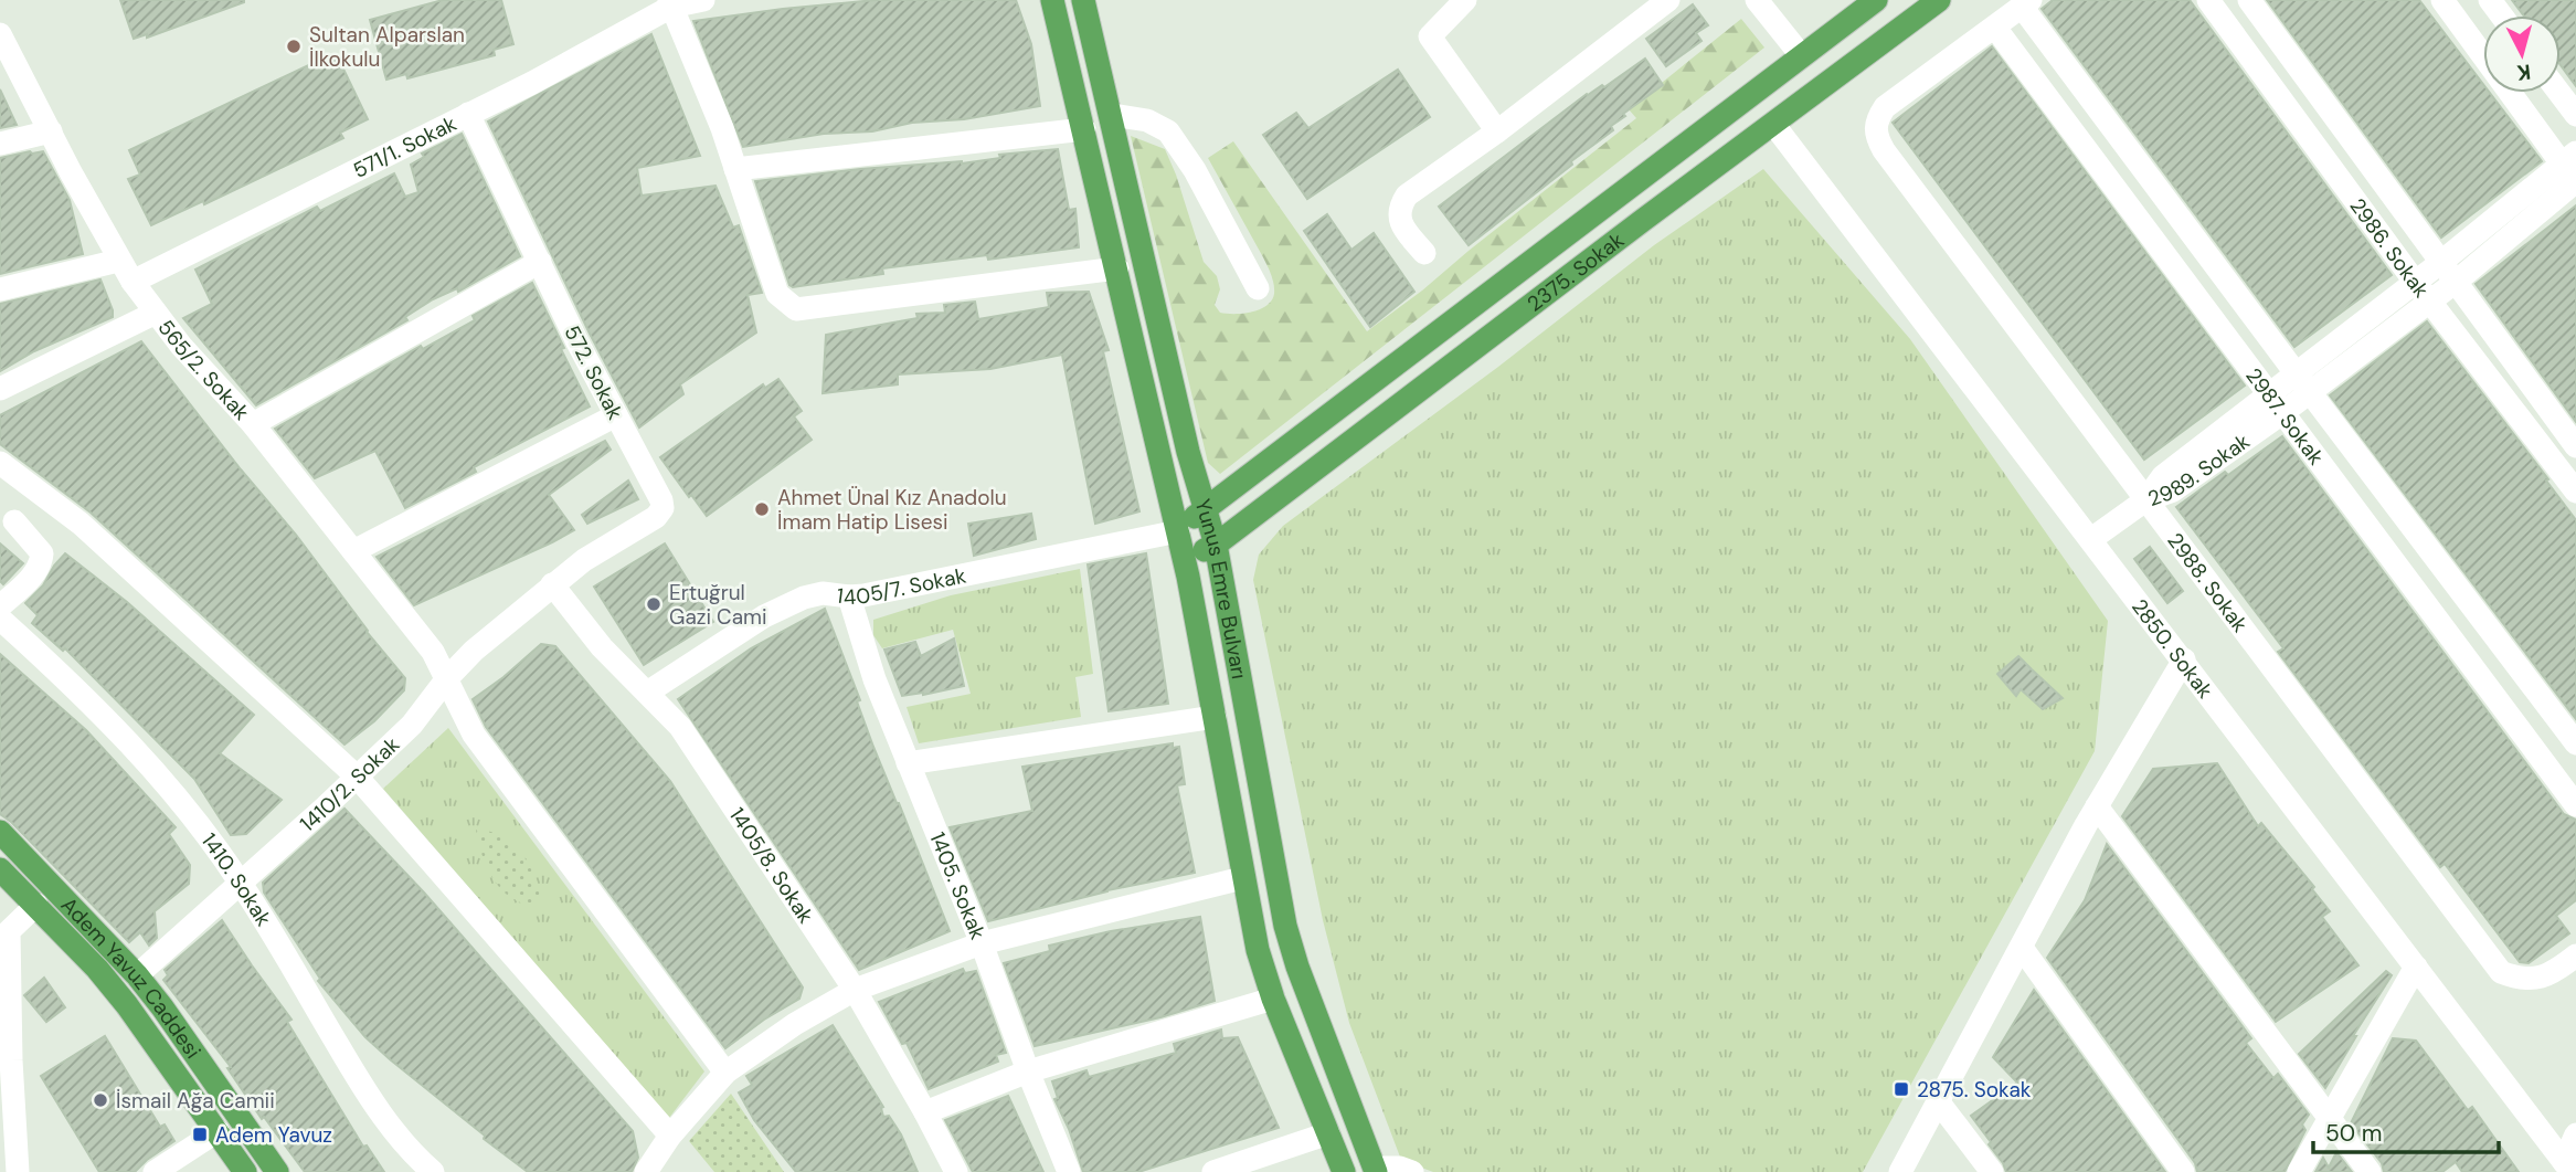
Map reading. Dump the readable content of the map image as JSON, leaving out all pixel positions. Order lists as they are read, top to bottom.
{
  "streets": {
    "main road": ["2375. Sokak", "Yunus Emre Bulvarı", "Adem Yavuz Caddesi"],
    "street": [
      "571/1. Sokak",
      "2986. Sokak",
      "565/2. Sokak",
      "572. Sokak",
      "2987. Sokak",
      "2989. Sokak",
      "2988. Sokak",
      "1405/7. Sokak",
      "2850. Sokak",
      "1410/2. Sokak",
      "1405/8. Sokak",
      "1410. Sokak",
      "1405. Sokak"
    ]
  },
  "crossings": [
    ["571/1. Sokak", "565/2. Sokak"],
    ["571/1. Sokak", "572. Sokak"],
    ["2986. Sokak", "2989. Sokak"],
    ["2375. Sokak", "1405/7. Sokak"],
    ["2375. Sokak", "Yunus Emre Bulvarı"],
    ["2375. Sokak", "2850. Sokak"],
    ["565/2. Sokak", "1410/2. Sokak"],
    ["572. Sokak", "1410/2. Sokak"],
    ["572. Sokak", "1405/8. Sokak"],
    ["2987. Sokak", "2989. Sokak"],
    ["2987. Sokak", "2988. Sokak"],
    ["2989. Sokak", "2988. Sokak"],
    ["1405/7. Sokak", "Yunus Emre Bulvarı"],
    ["1405/7. Sokak", "1405/8. Sokak"],
    ["1405/7. Sokak", "1405. Sokak"],
    ["1410/2. Sokak", "1405/8. Sokak"],
    ["1410/2. Sokak", "1410. Sokak"],
    ["1410/2. Sokak", "Adem Yavuz Caddesi"]
  ],
  "places": {
    "other": [
      "Sultan Alparslan İlkokulu",
      "Ahmet Ünal Kız Anadolu İmam Hatip Lisesi",
      "Ertuğrul Gazi Cami",
      "İsmail Ağa Camii"
    ],
    "transit": ["2875. Sokak", "Adem Yavuz"]
  },
  "scale_bar": "50 m",
  "north": "bottom"
}
